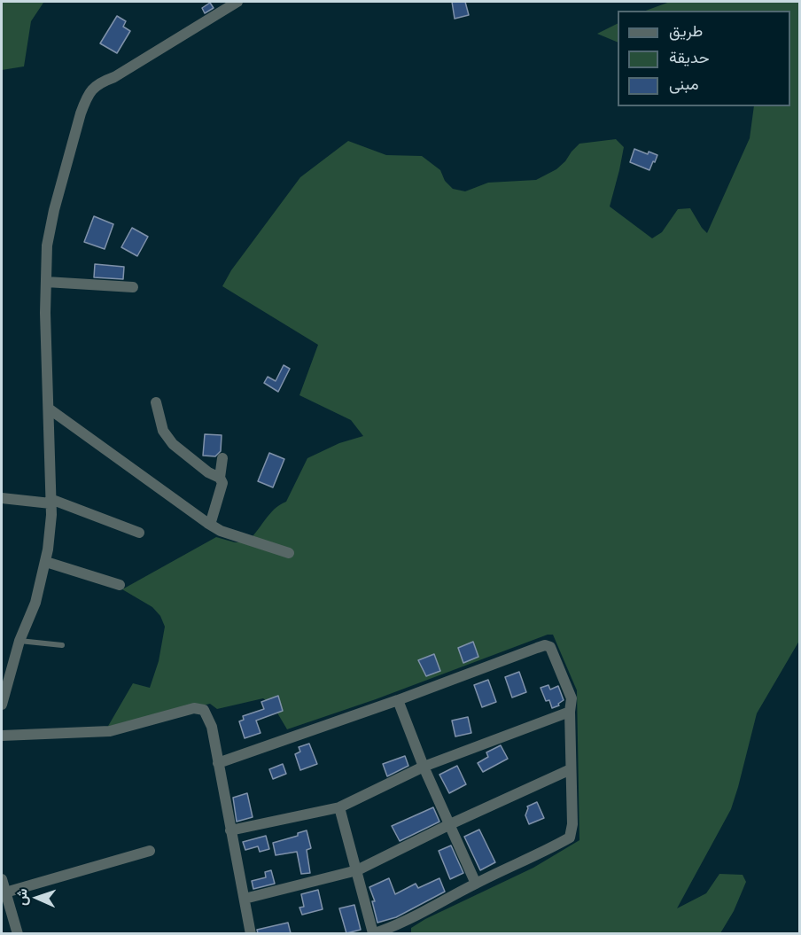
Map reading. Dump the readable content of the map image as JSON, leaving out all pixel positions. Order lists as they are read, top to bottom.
{
  "legend": ["طريق", "حديقة", "مبنى"],
  "north": "left"
}
